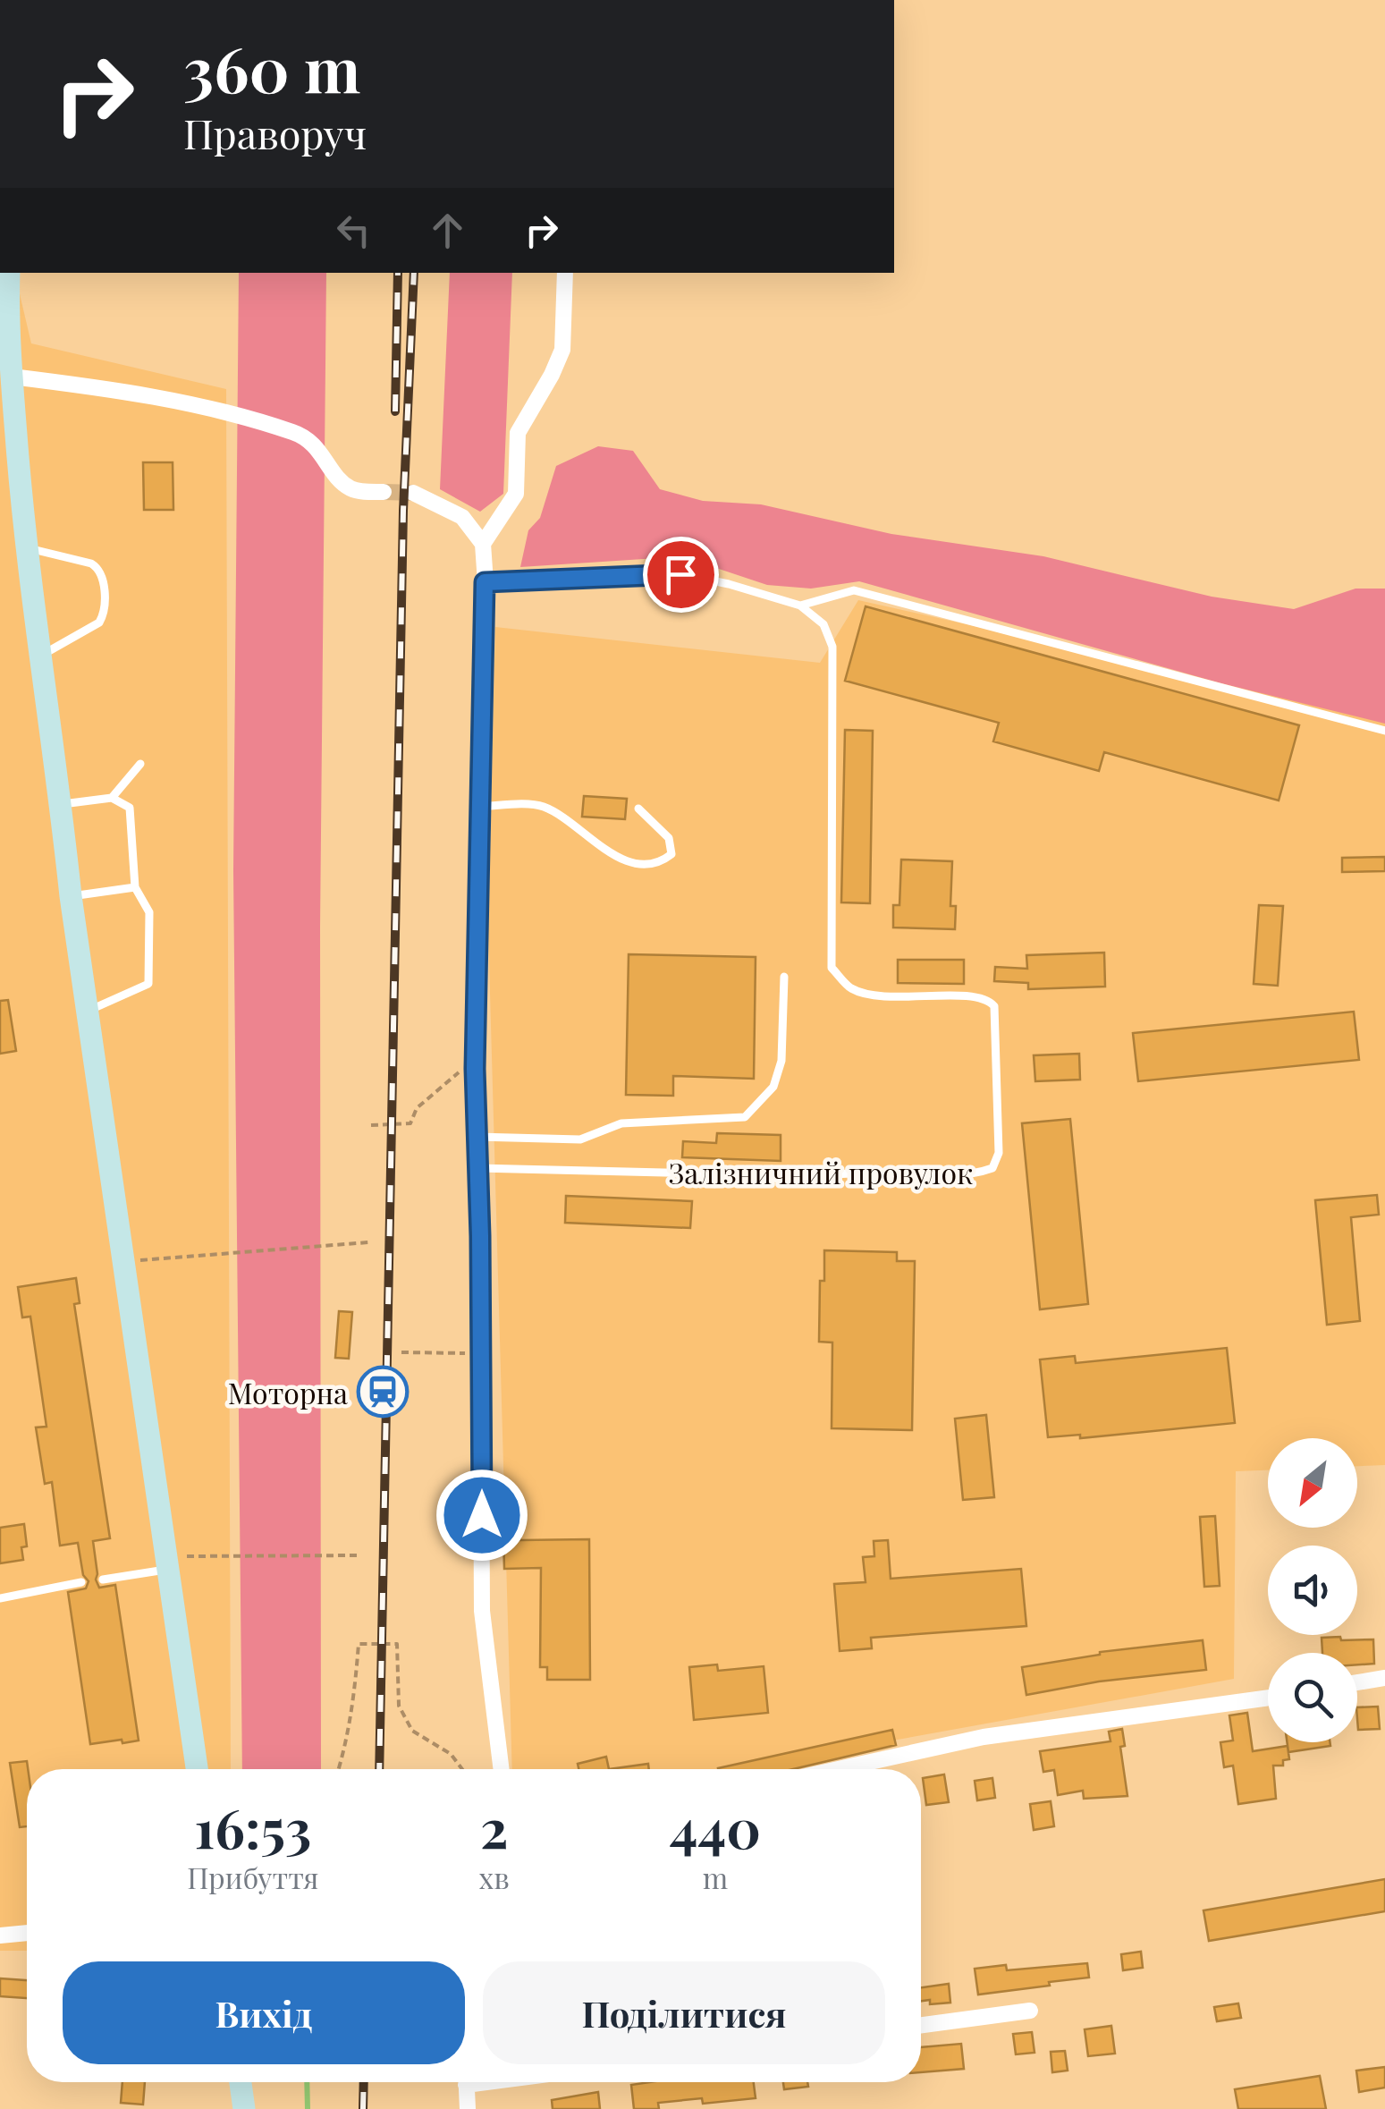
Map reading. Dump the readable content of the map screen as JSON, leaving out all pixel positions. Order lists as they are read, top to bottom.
{
  "streets": {
    "lane": ["Залізничний провулок"]
  },
  "places": {
    "station": ["Моторна"]
  },
  "north": "bottom left",
  "page": {
    "turn": ["360 m", "Праворуч"],
    "eta": [
      "16:53",
      "Прибуття",
      "2",
      "хв",
      "440",
      "m"
    ],
    "buttons": ["Вихід", "Поділитися"]
  }
}
